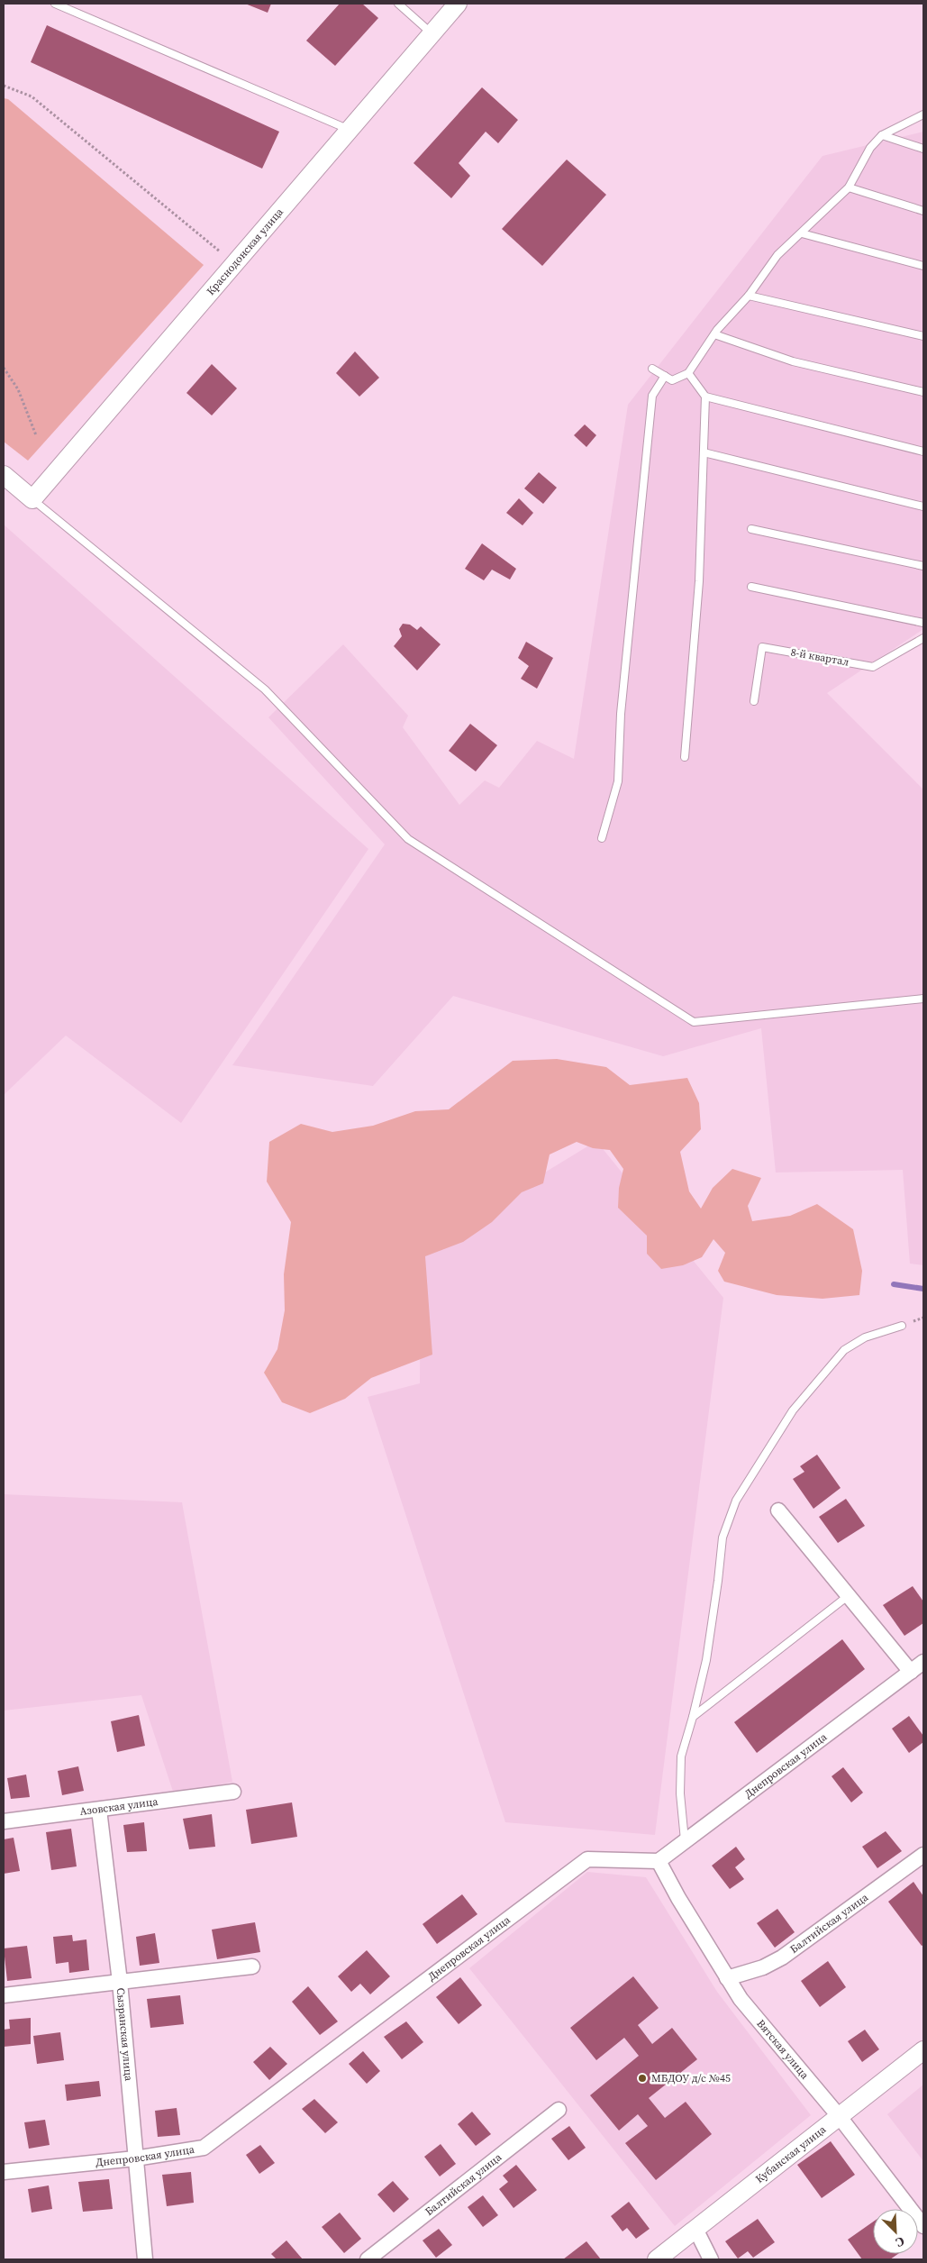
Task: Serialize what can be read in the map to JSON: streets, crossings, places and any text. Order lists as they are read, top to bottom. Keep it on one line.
{"streets":{"street":["Краснодонская улица","Днепровская улица","Азовская улица","Балтийская улица","Сызранская улица","Вятская улица","Кубанская улица"],"lane":["8-й квартал"]},"crossings":[["Днепровская улица","Сызранская улица"],["Днепровская улица","Вятская улица"],["Азовская улица","Сызранская улица"],["Балтийская улица","Вятская улица"],["Вятская улица","Кубанская улица"]],"places":["МБДОУ д/с №45"],"north":"bottom right"}
